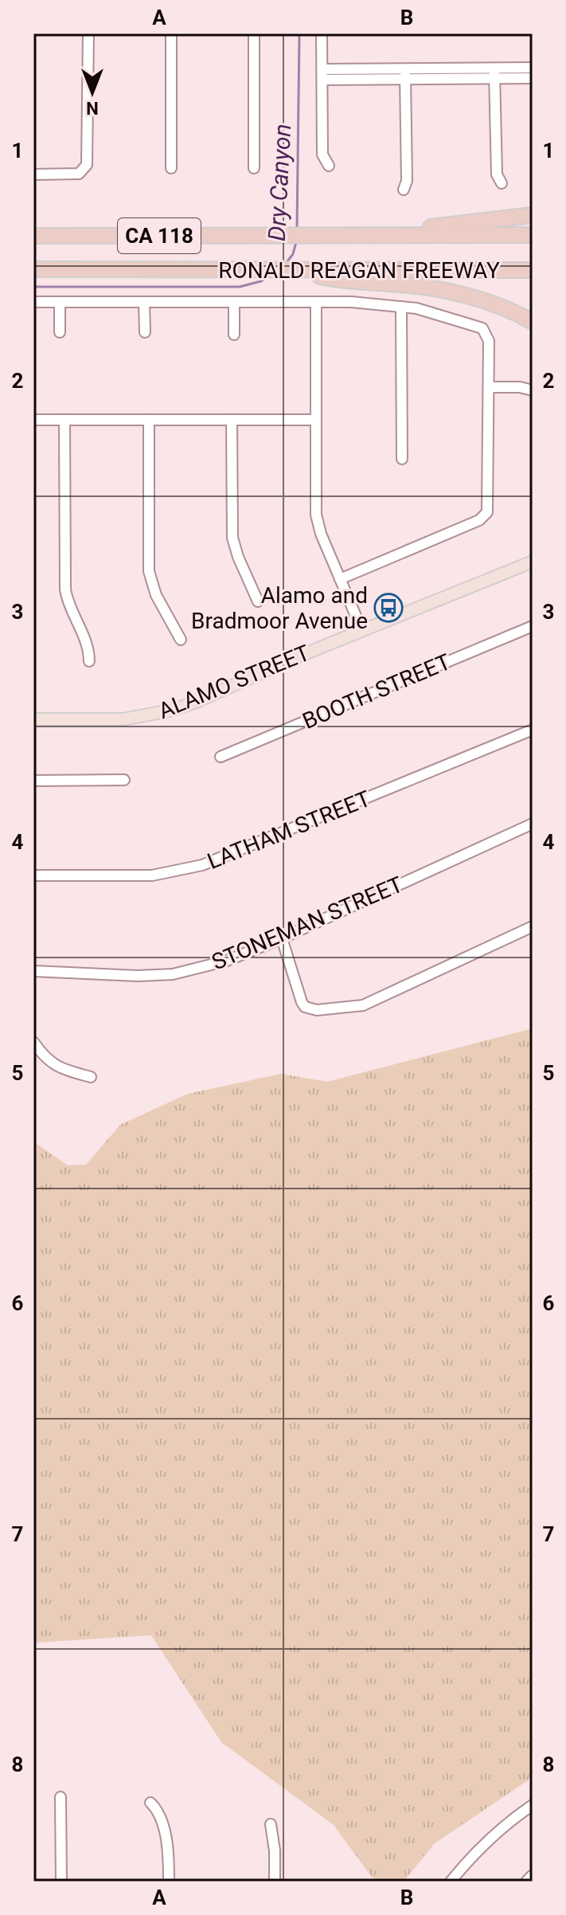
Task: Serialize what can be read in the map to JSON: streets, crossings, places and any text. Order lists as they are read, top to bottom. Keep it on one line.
{"streets":{"highway":["CA 118","RONALD REAGAN FREEWAY"],"main road":["ALAMO STREET"],"street":["BOOTH STREET","LATHAM STREET","STONEMAN STREET"]},"water":["Dry Canyon"],"places":{"bus stop":["Alamo and Bradmoor Avenue"]},"north":"bottom","grid":{"columns":["A","B"],"rows":["1","2","3","4","5","6","7","8"]}}
